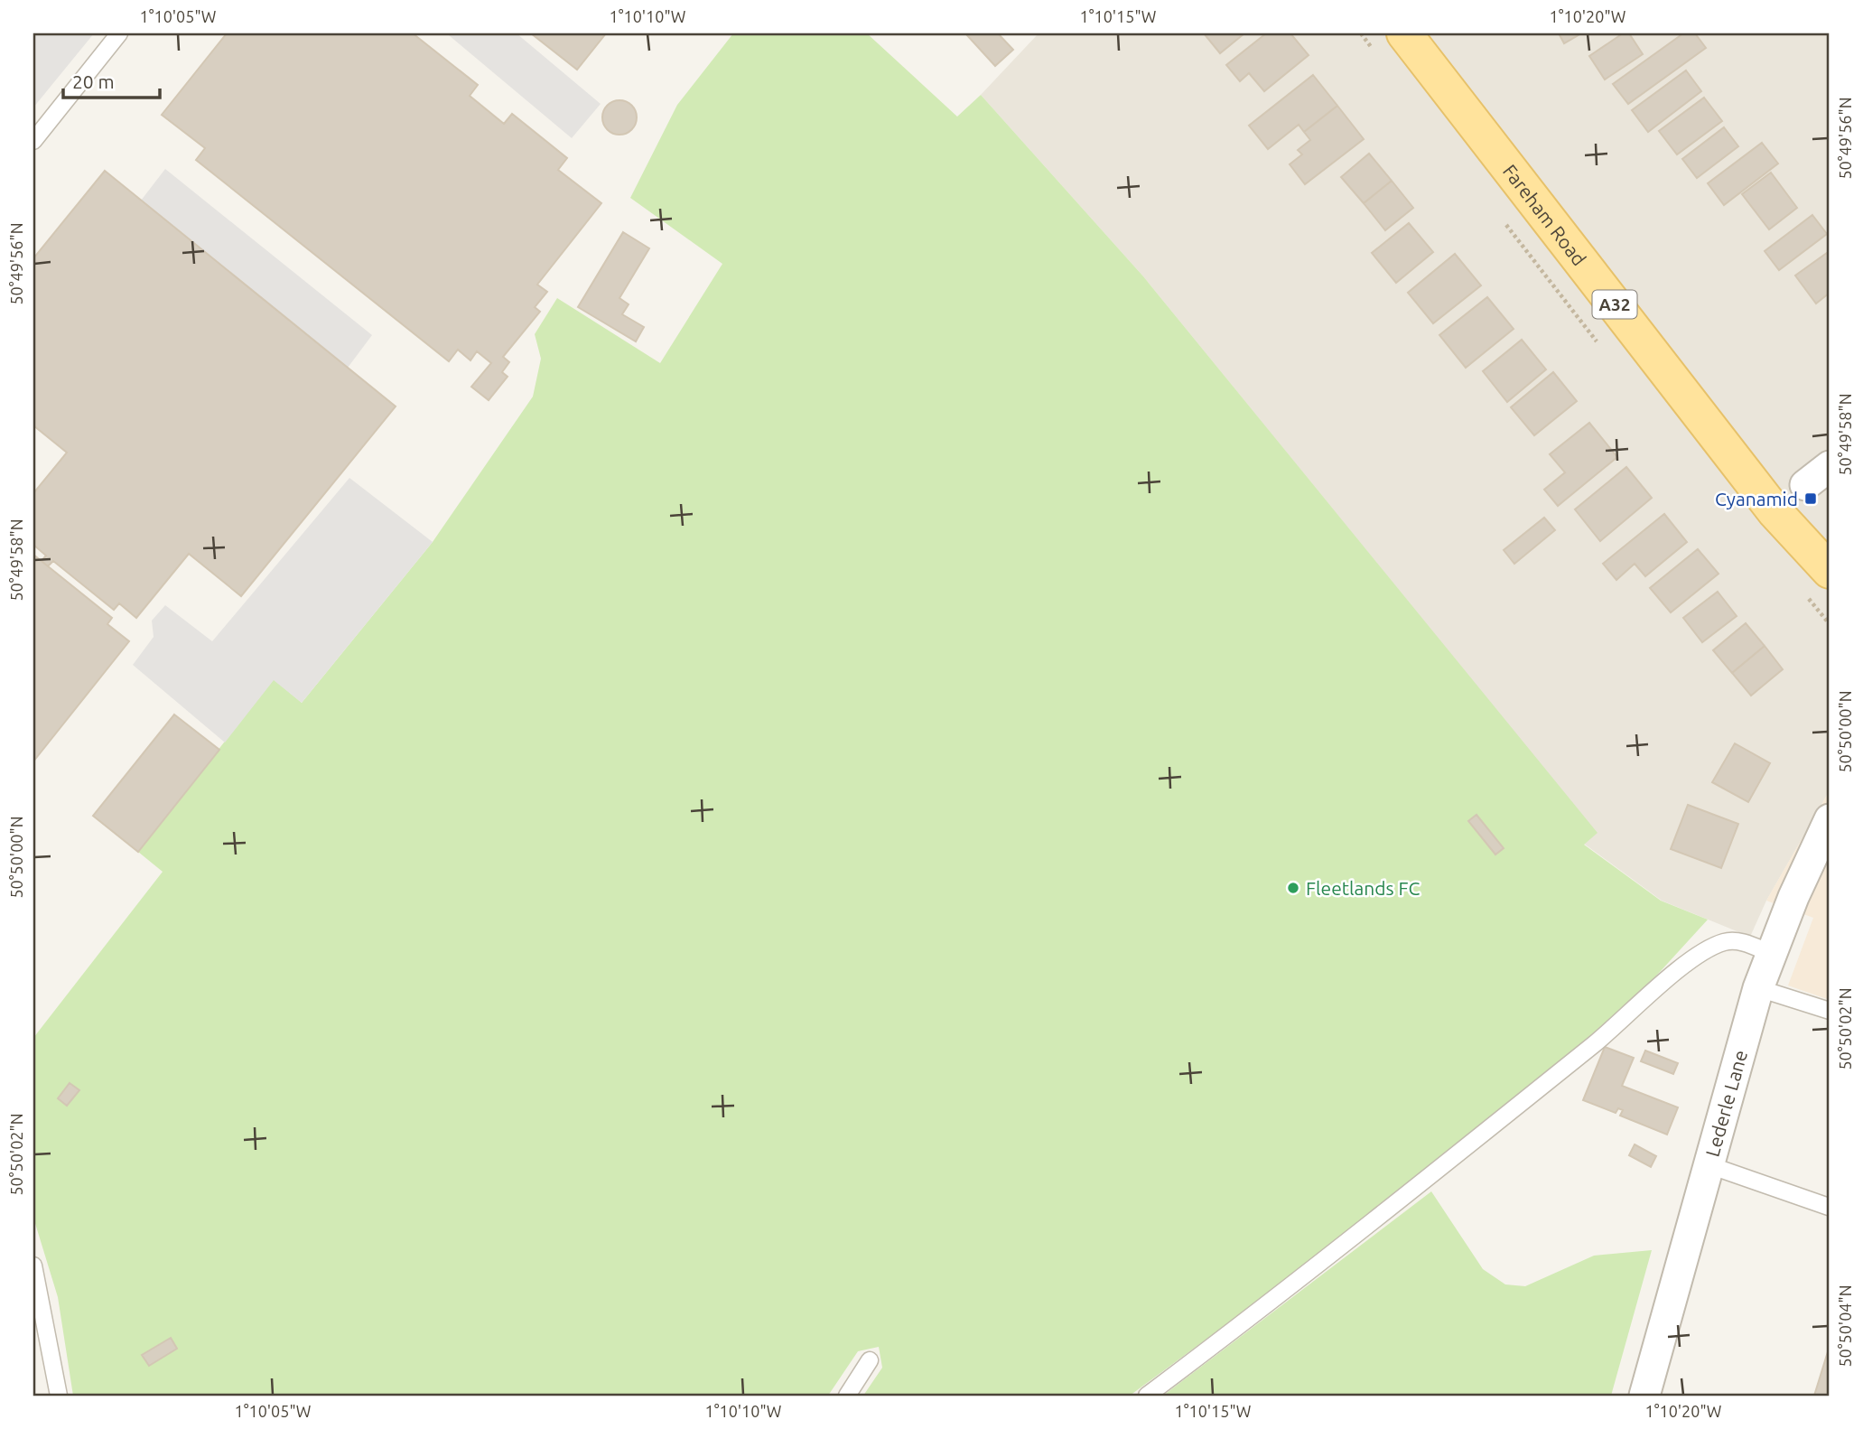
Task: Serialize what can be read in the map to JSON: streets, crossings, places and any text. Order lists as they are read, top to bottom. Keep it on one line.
{"streets":{"main road":["Fareham Road","A32"],"street":["Lederle Lane"]},"places":{"transit":["Cyanamid"],"other":["Fleetlands FC"]},"scale_bar":"20 m","coordinates":["1°10'05\"W","1°10'10\"W","1°10'15\"W","1°10'20\"W","50°49'56\"N","50°49'58\"N","50°50'00\"N","50°50'02\"N","50°50'04\"N"]}
